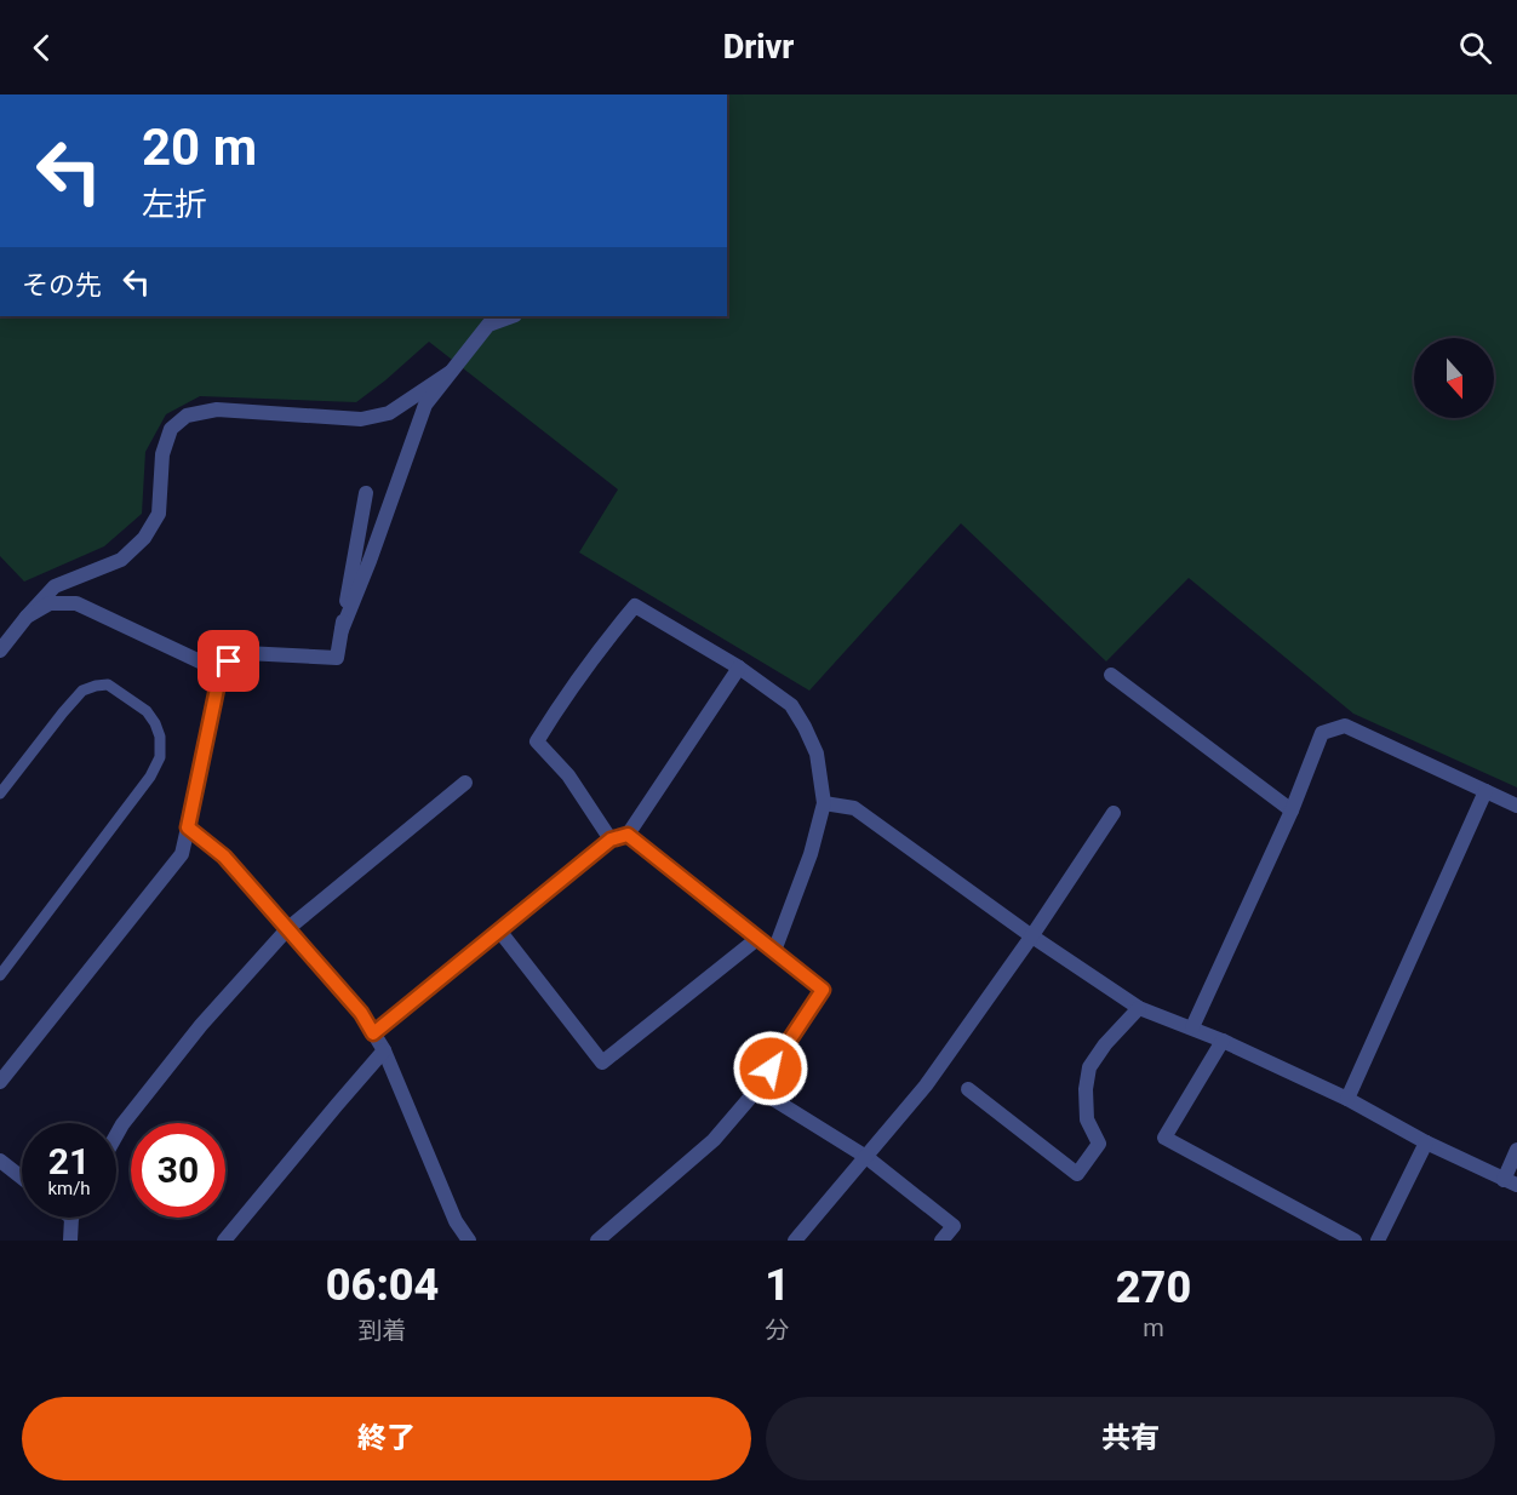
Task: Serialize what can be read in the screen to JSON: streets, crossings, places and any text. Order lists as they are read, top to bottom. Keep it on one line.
{"north":"bottom","page":{"header":"Drivr","turn":["20 m","左折"],"then":"その先","speed":"21 km/h","limit":"30","eta":["06:04","到着","1","分","270","m"],"buttons":["終了","共有"]}}
